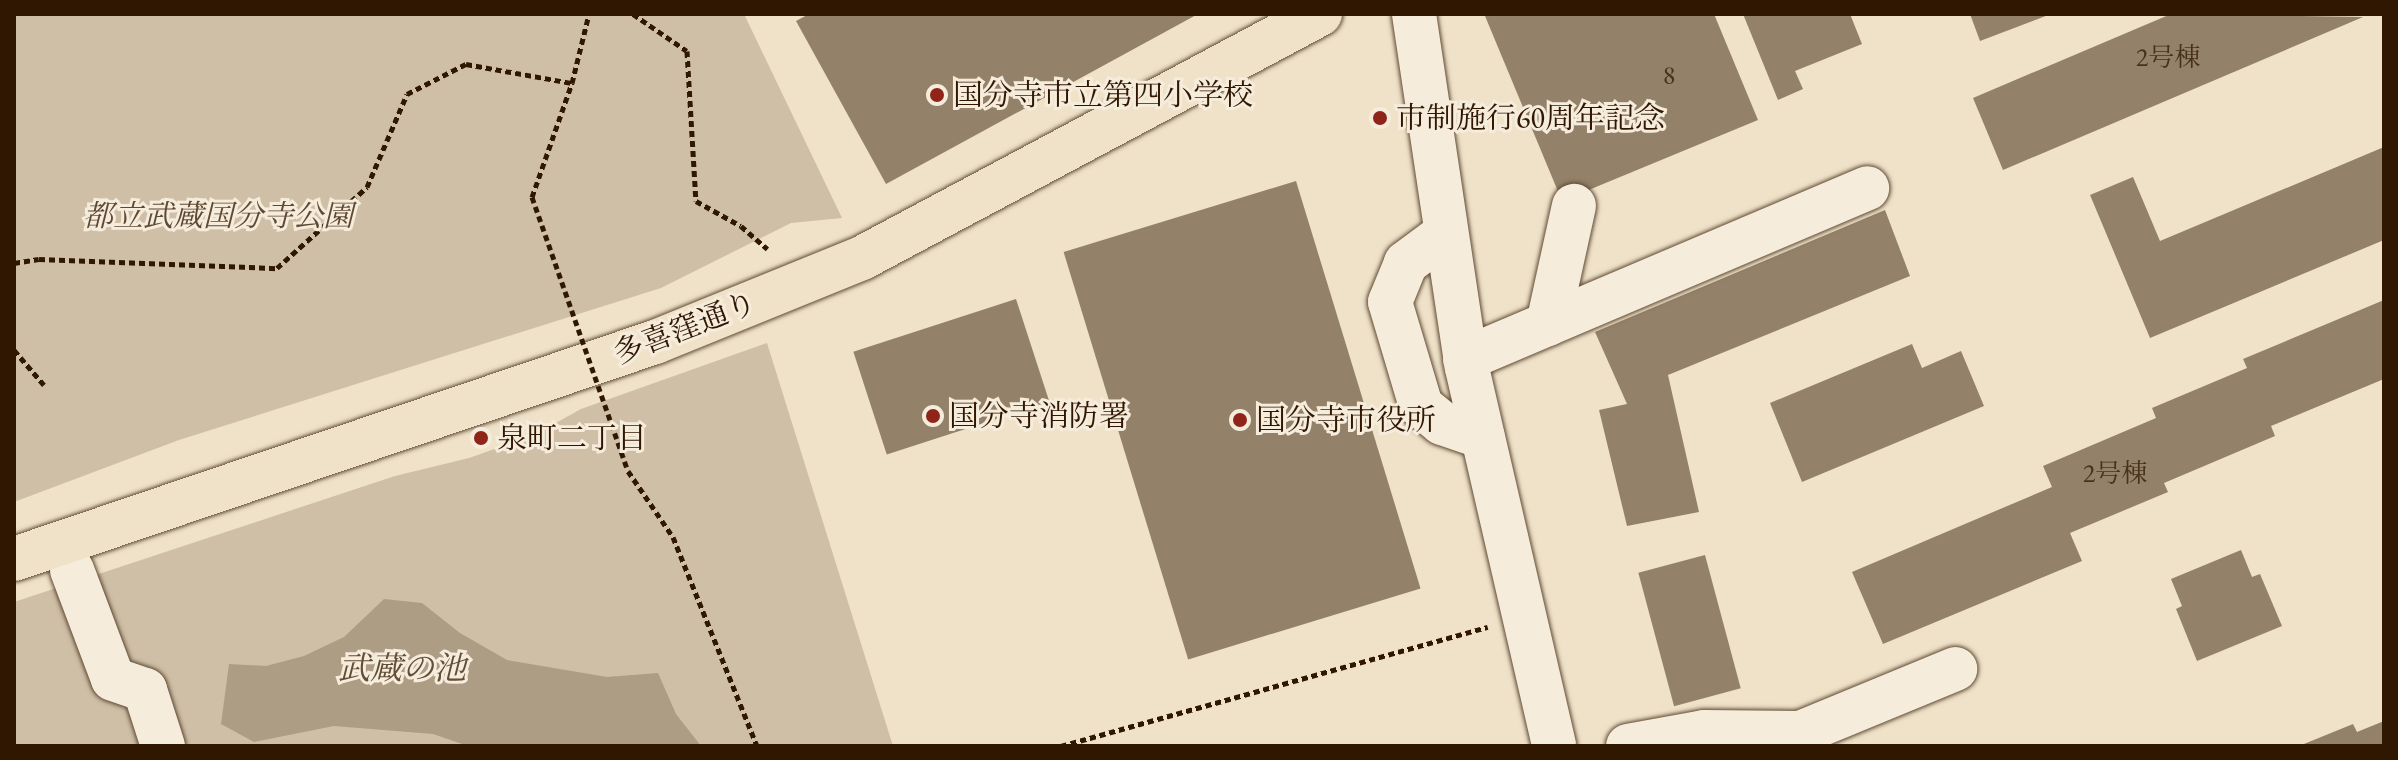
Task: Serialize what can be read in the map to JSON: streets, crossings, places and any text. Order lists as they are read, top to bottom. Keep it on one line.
{"streets":{"main road":["多喜窪通り"]},"water":["武蔵の池"],"parks":["都立武蔵国分寺公園"],"places":["国分寺市立第四小学校","市制施行60周年記念","国分寺消防署","国分寺市役所","泉町二丁目"],"house_numbers":["2号棟","8","2号棟"]}
